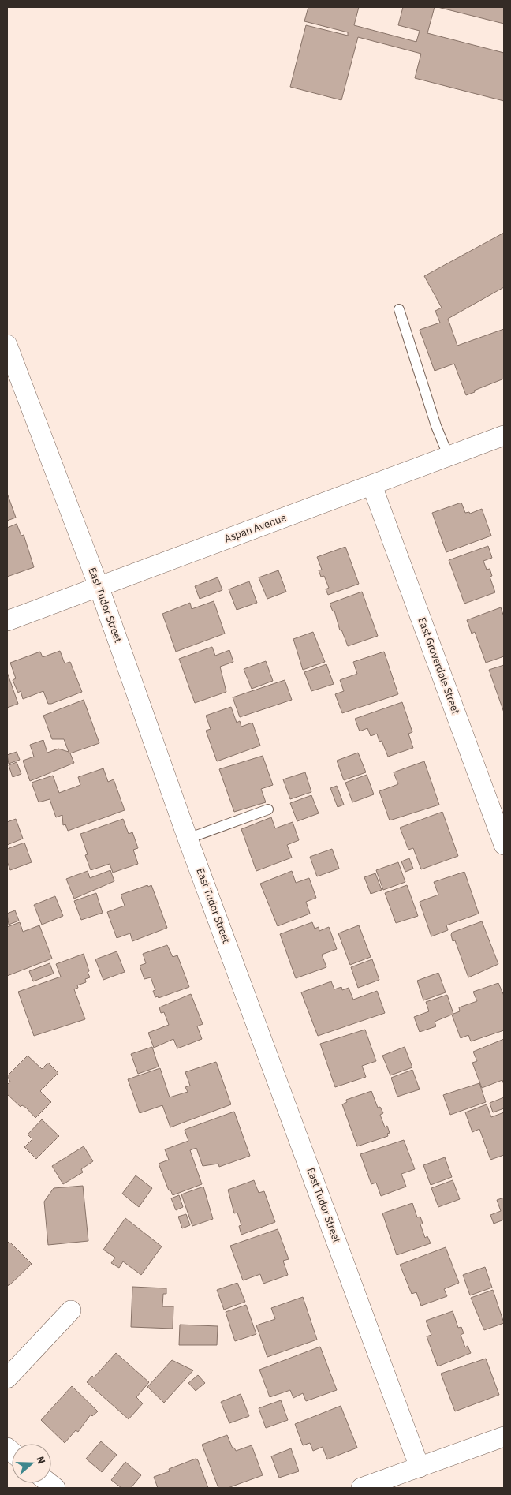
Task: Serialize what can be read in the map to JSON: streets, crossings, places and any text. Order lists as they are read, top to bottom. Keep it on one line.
{"streets":{"street":["Aspan Avenue","East Tudor Street","East Groverdale Street"]},"crossings":[["Aspan Avenue","East Tudor Street"],["Aspan Avenue","East Groverdale Street"]],"north":"right"}
